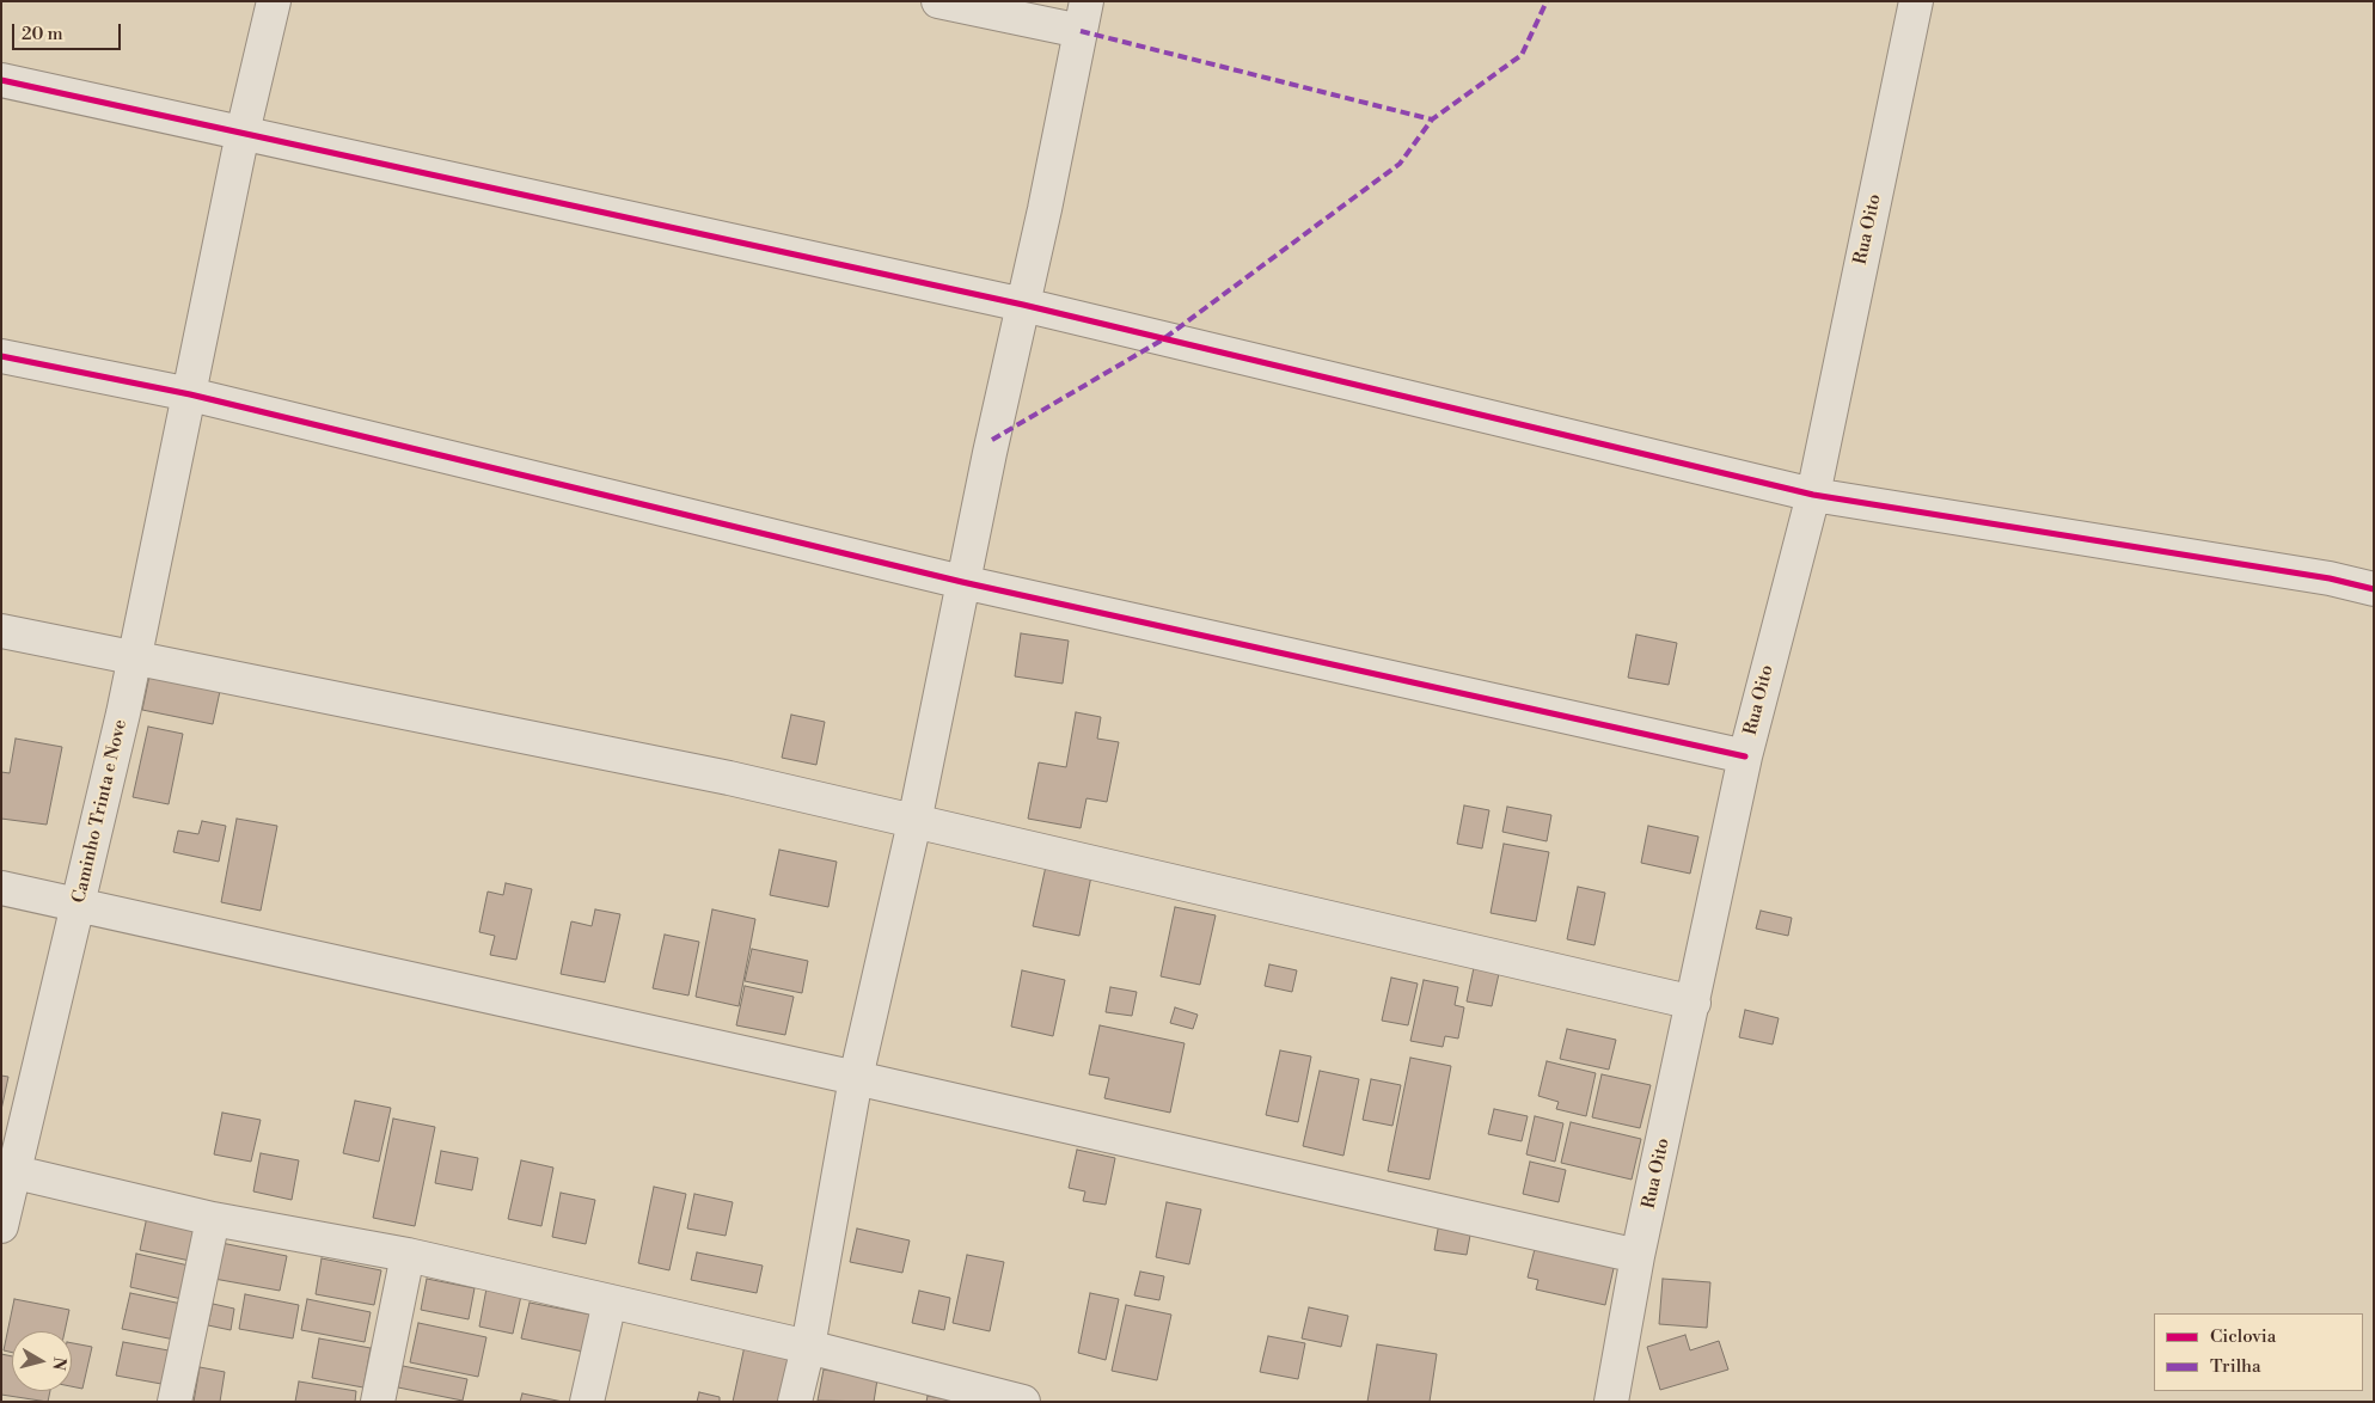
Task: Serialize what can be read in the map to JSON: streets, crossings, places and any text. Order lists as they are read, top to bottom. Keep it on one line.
{"streets":{"street":["Rua Oito","Caminho Trinta e Nove"]},"legend":["Ciclovia","Trilha"],"scale_bar":"20 m","north":"right"}
